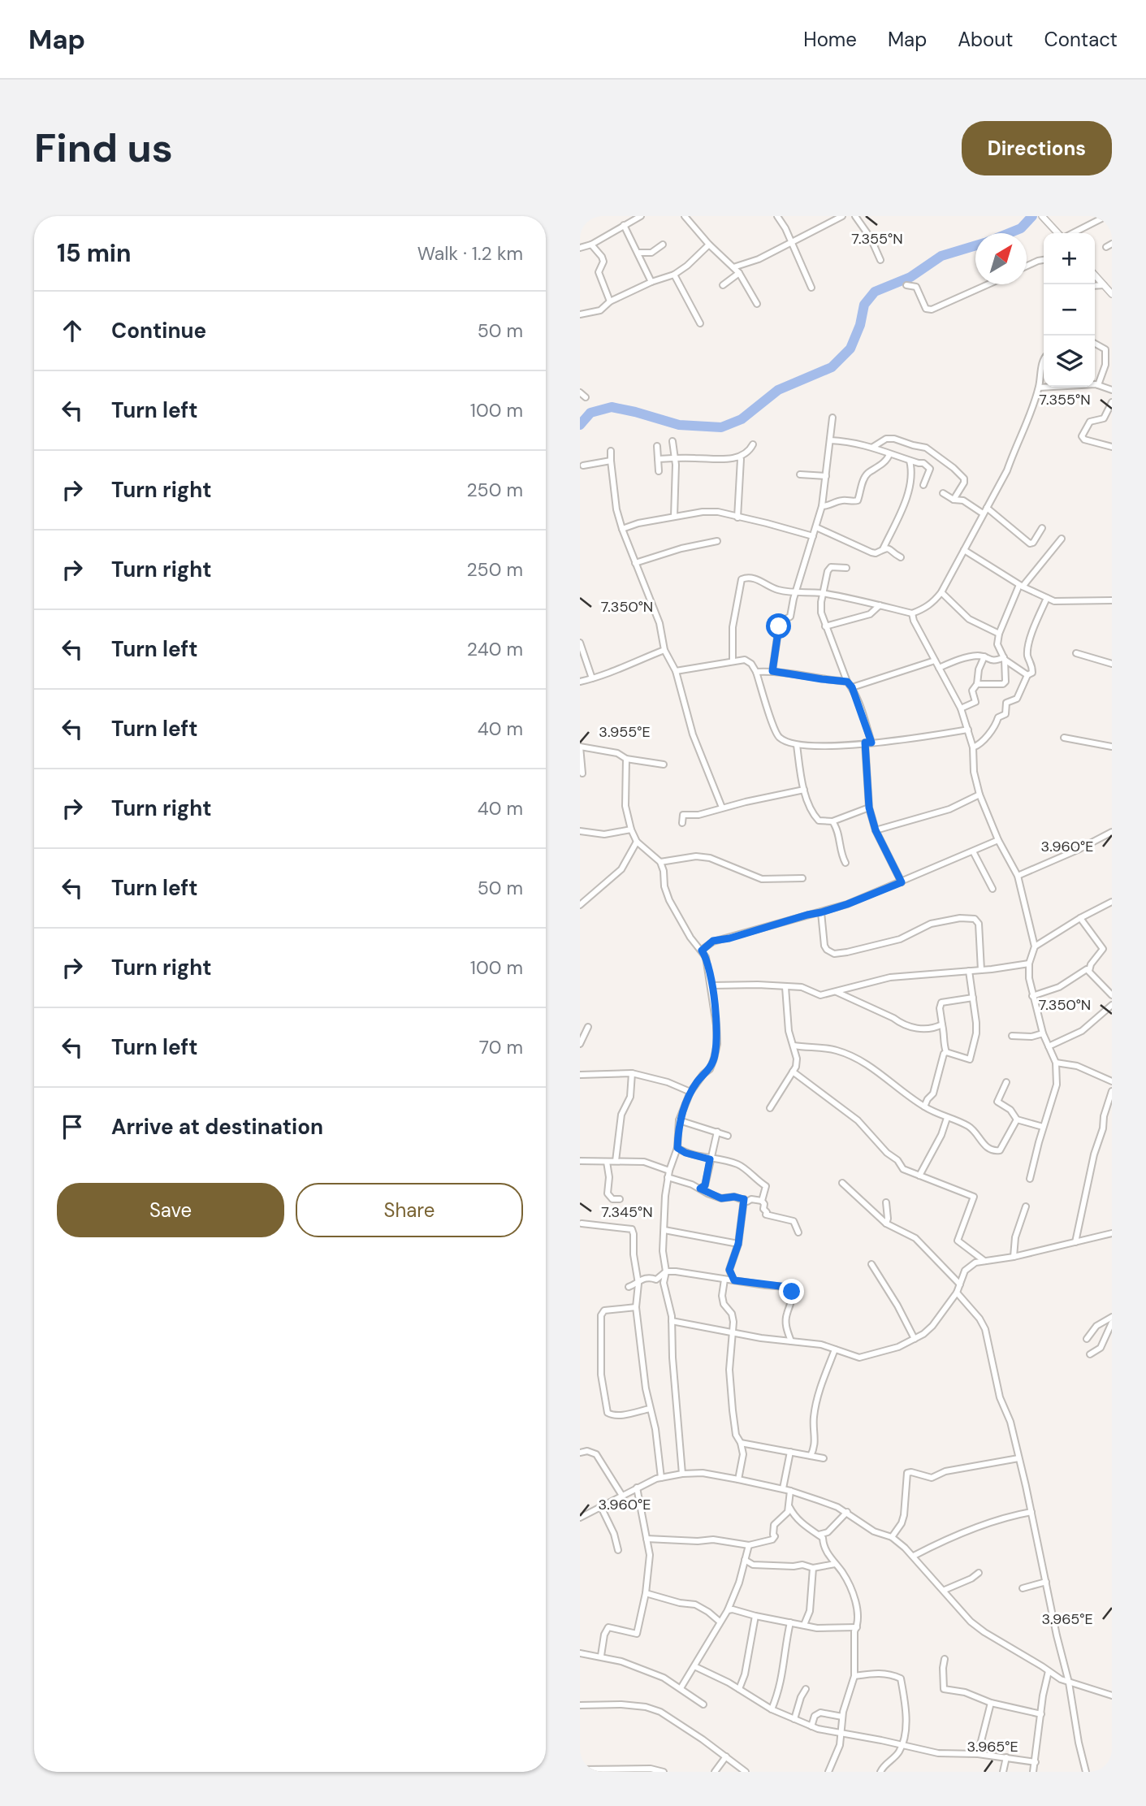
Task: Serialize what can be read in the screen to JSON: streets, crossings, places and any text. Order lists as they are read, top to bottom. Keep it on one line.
{"north":"top right","page":{"header":"Map","nav":["Home","Map","About","Contact"],"buttons":["Directions",["Save","Share"]],"title":"Find us","heading":["15 min","Walk · 1.2 km"],"map_buttons":["+","−"],"list":[["Continue","50 m"],["Turn left","100 m"],["Turn right","250 m"],["Turn right","250 m"],["Turn left","240 m"],["Turn left","40 m"],["Turn right","40 m"],["Turn left","50 m"],["Turn right","100 m"],["Turn left","70 m"],"Arrive at destination"]},"coordinates":["7.355°N","7.350°N","3.955°E","3.960°E","7.345°N","3.965°E"]}
